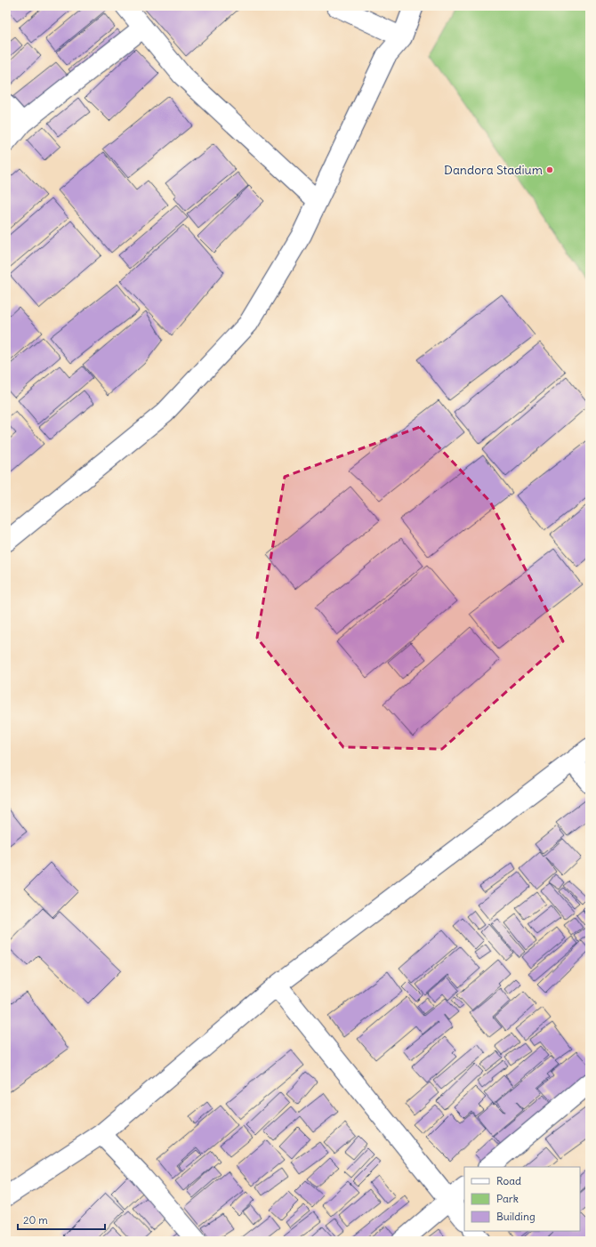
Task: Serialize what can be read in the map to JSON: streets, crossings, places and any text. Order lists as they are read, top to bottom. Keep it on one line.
{"places":["Dandora Stadium"],"legend":["Road","Park","Building"],"scale_bar":"20 m"}
